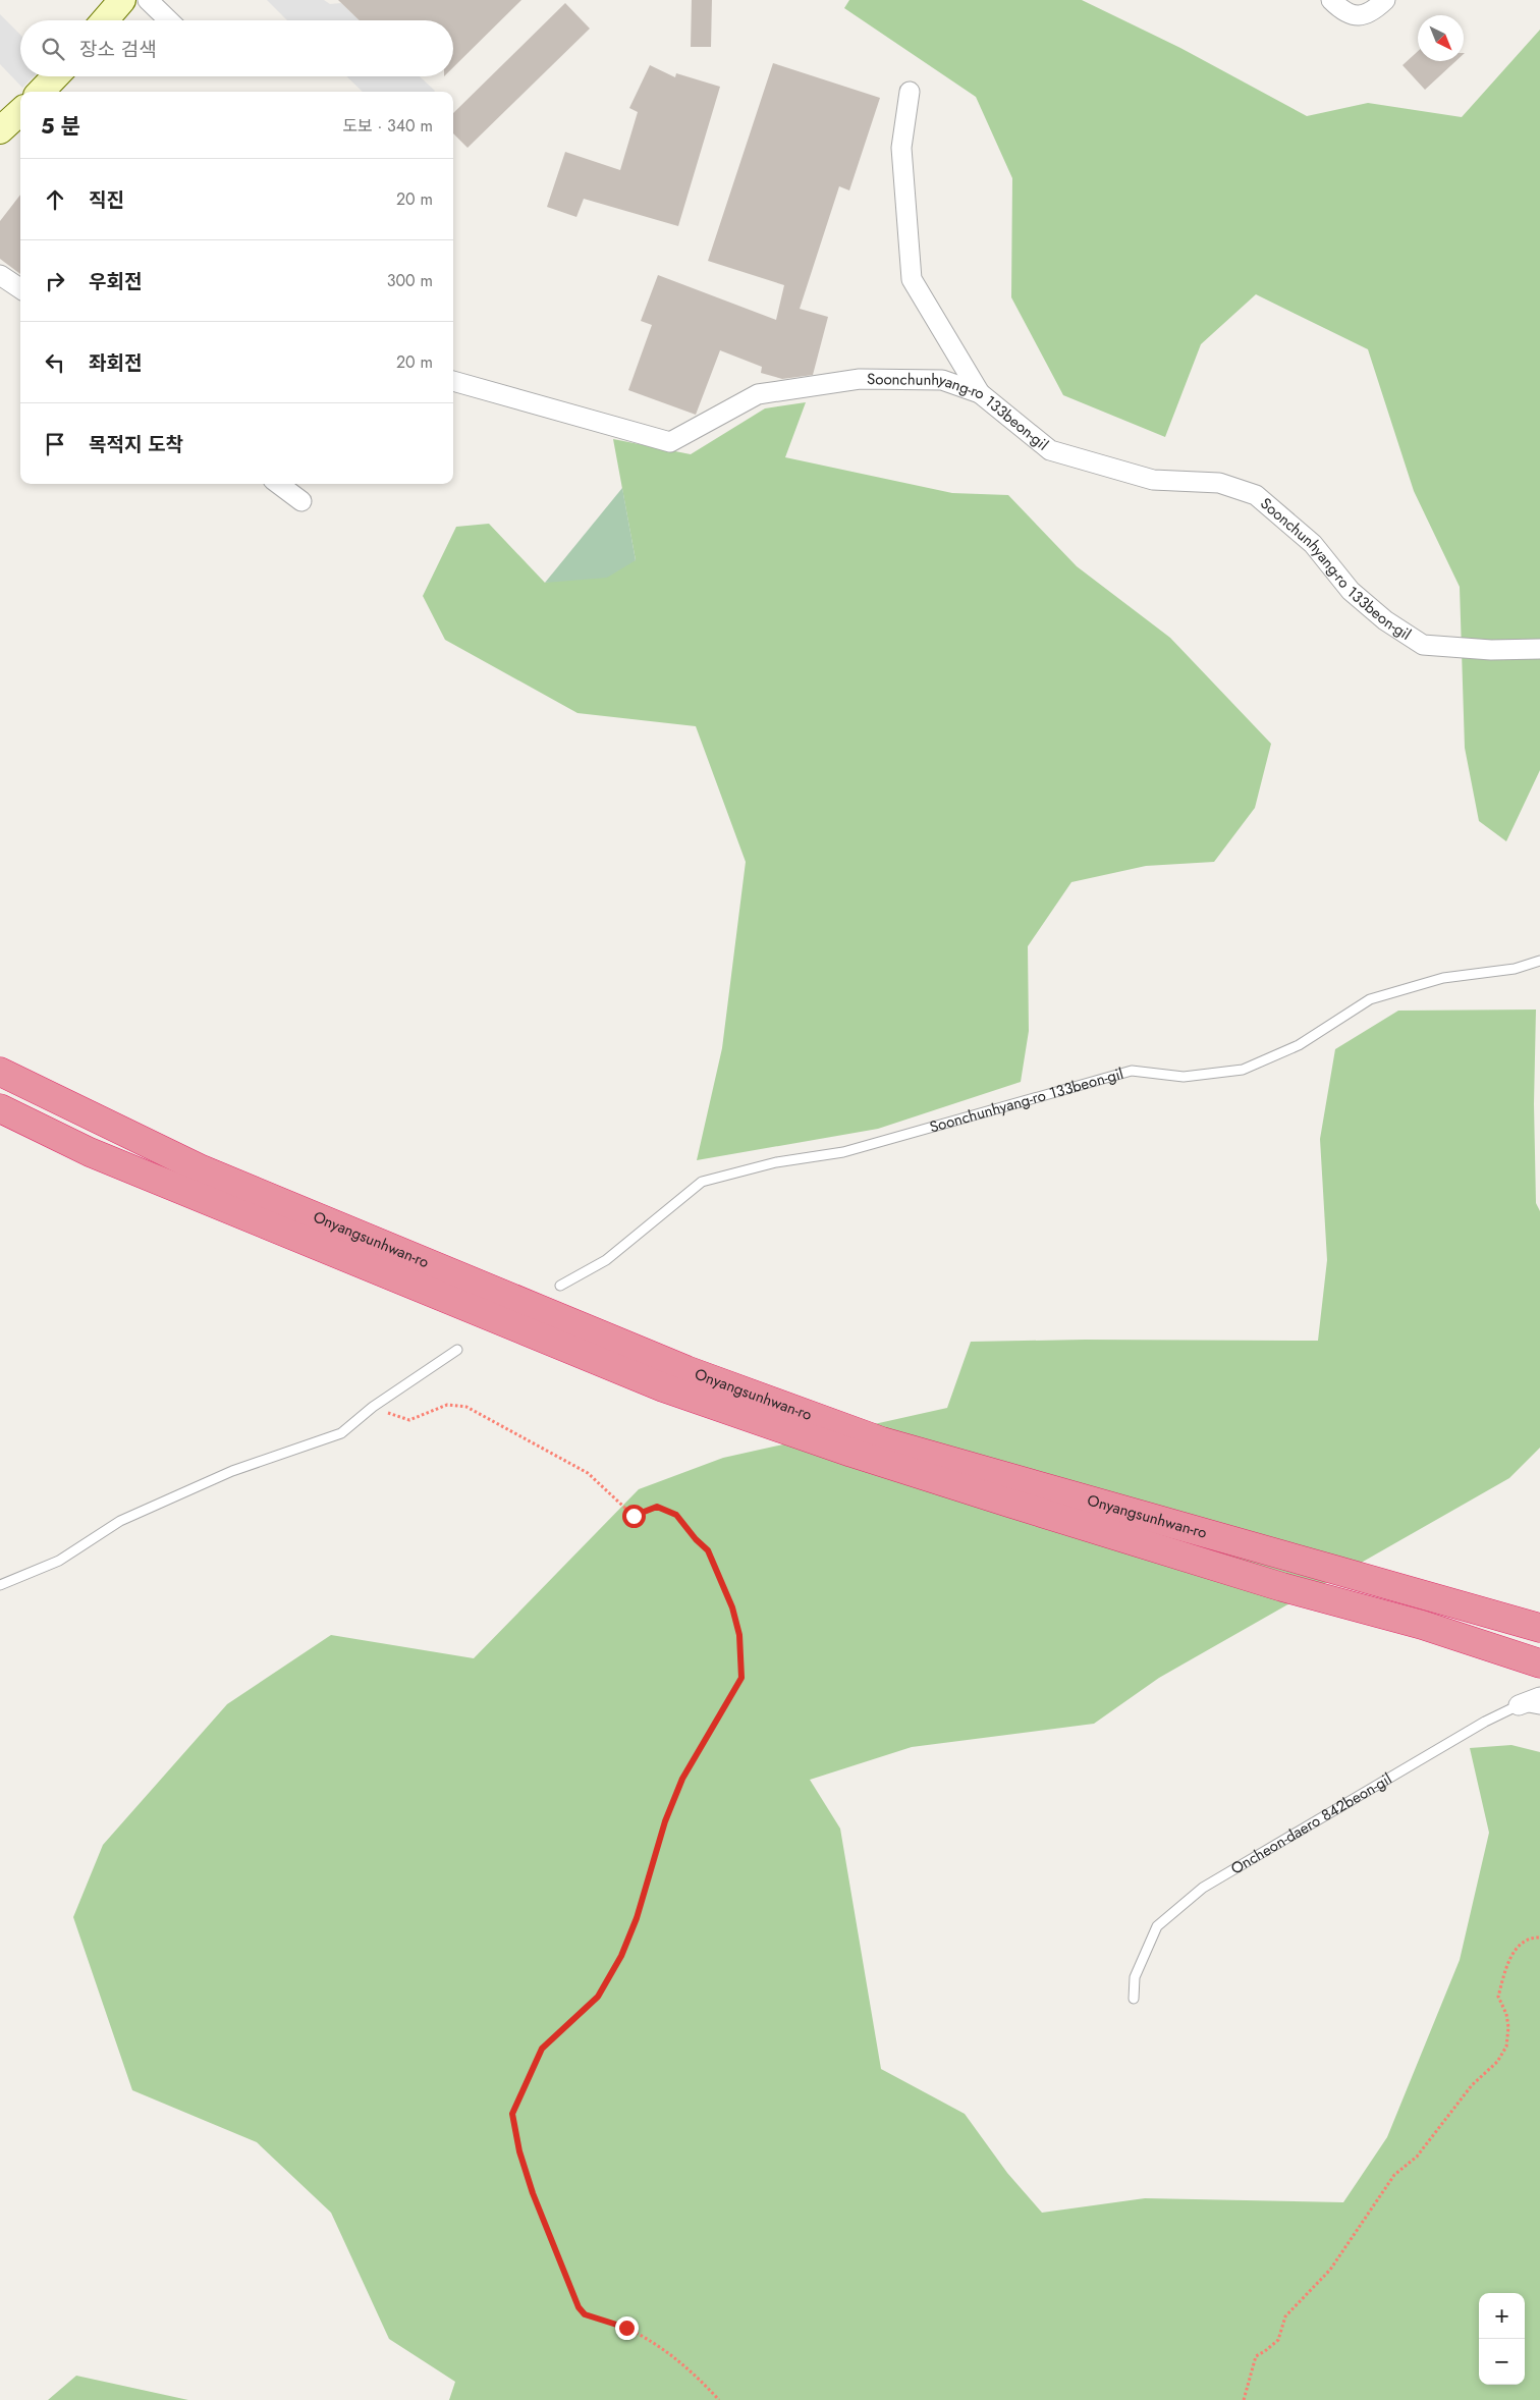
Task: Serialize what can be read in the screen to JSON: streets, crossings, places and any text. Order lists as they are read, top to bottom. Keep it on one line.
{"streets":{"highway":["Onyangsunhwan-ro"],"street":["Soonchunhyang-ro 133beon-gil","Oncheon-daero 842beon-gil"]},"north":"bottom right","page":{"search":"장소 검색","heading":["5 분","도보 · 340 m"],"list":[["직진","20 m"],["우회전","300 m"],["좌회전","20 m"],"목적지 도착"],"map_buttons":["+","−"]}}
